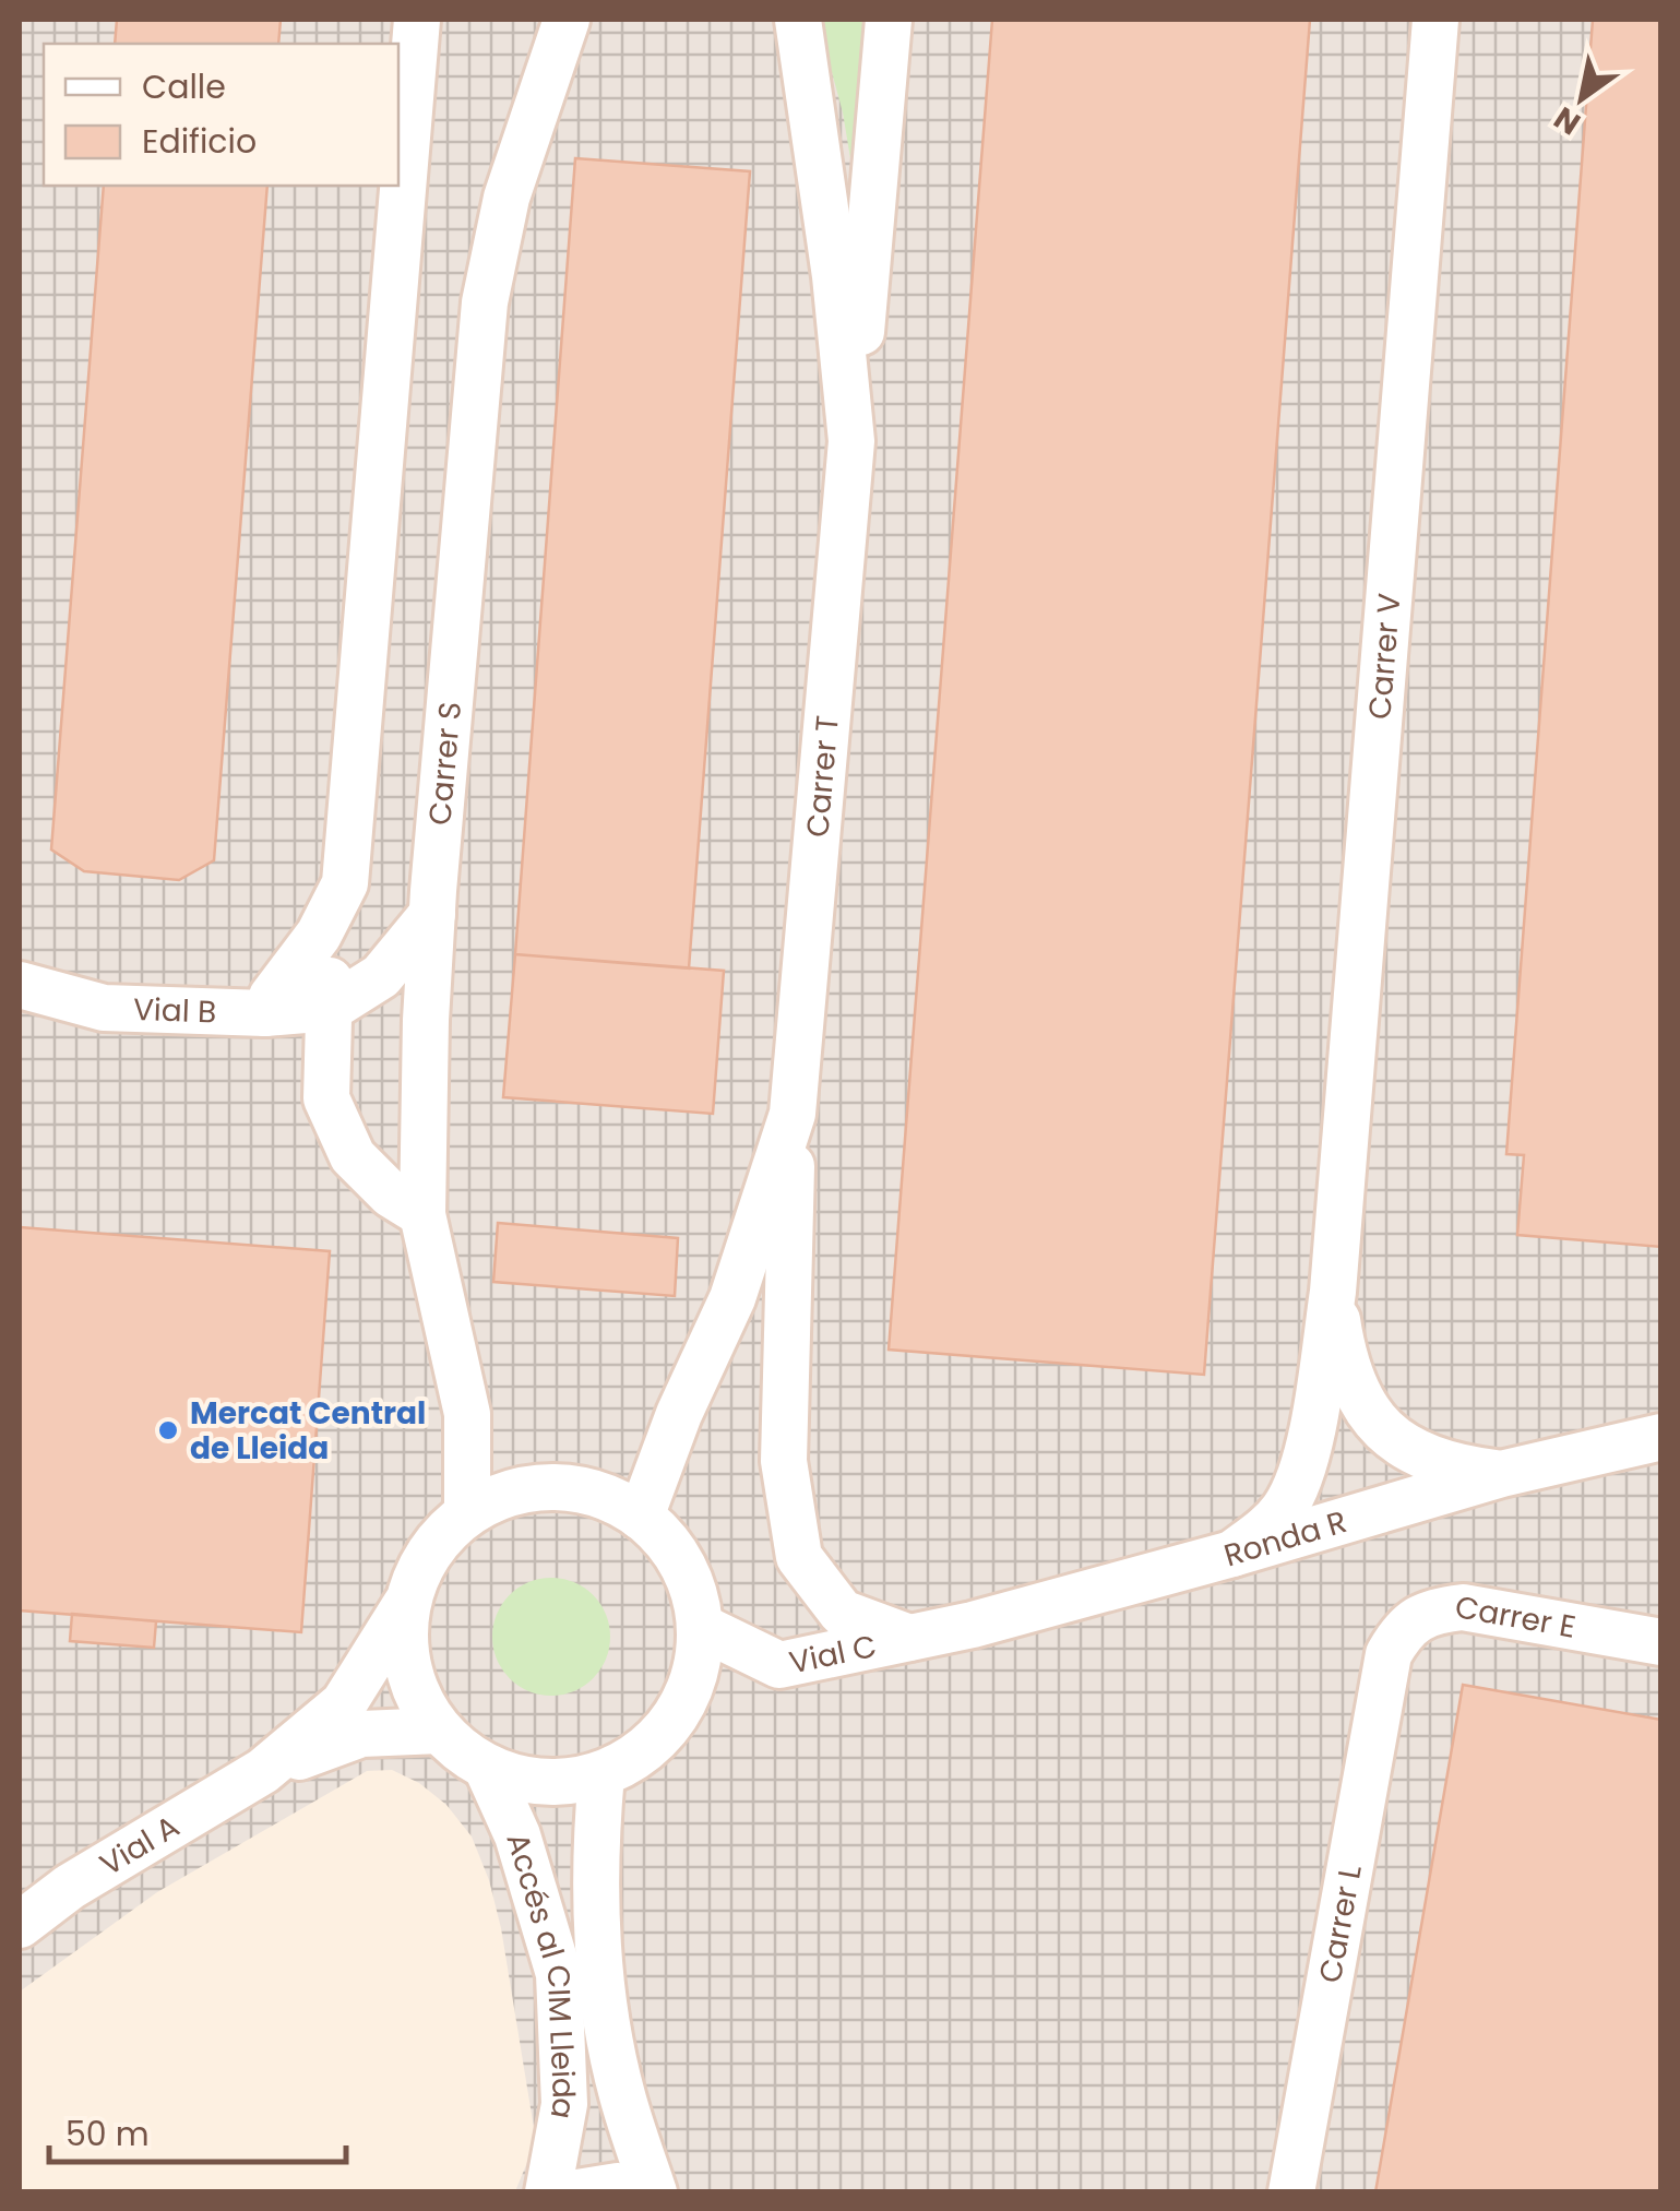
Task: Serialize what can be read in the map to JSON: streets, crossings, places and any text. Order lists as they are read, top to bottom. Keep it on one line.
{"streets":{"street":["Carrer V","Carrer S","Carrer T","Vial B","Ronda R","Carrer E","Vial C","Vial A","Carrer L","Accés al CIM Lleida"]},"crossings":[["Carrer V","Ronda R"],["Carrer S","Carrer T"],["Carrer S","Vial B"],["Carrer S","Vial C"],["Carrer S","Vial A"],["Carrer S","Accés al CIM Lleida"],["Carrer T","Ronda R"],["Carrer T","Vial C"],["Carrer T","Vial A"],["Carrer T","Accés al CIM Lleida"],["Ronda R","Vial C"],["Carrer E","Carrer L"],["Vial C","Vial A"],["Vial C","Accés al CIM Lleida"],["Vial A","Accés al CIM Lleida"]],"places":["Mercat Central de Lleida"],"legend":["Calle","Edificio"],"scale_bar":"50 m","north":"bottom left"}
